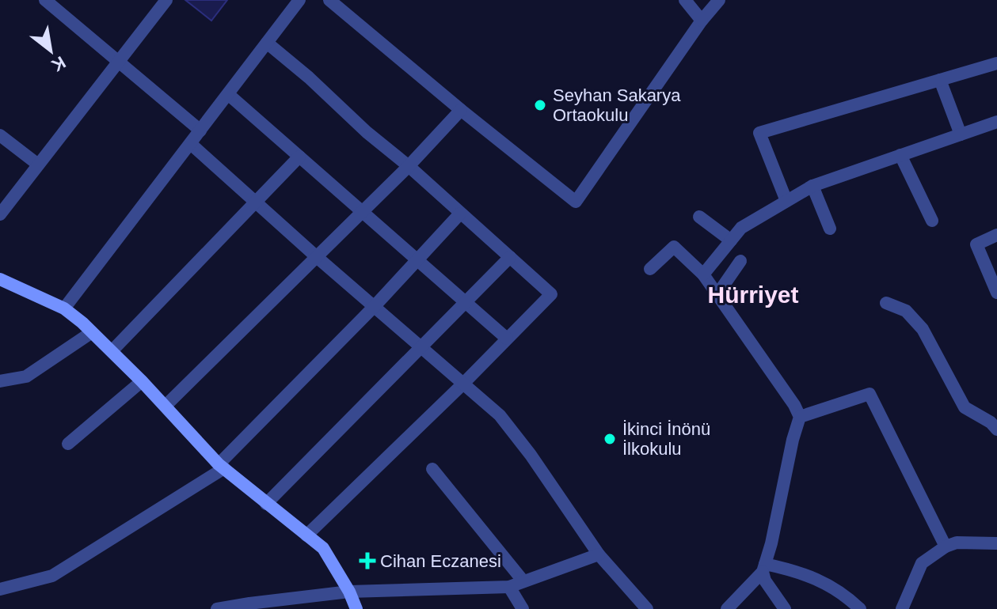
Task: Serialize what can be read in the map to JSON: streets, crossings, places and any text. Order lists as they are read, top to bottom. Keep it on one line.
{"districts":["Hürriyet"],"places":{"other":["Seyhan Sakarya Ortaokulu","İkinci İnönü İlkokulu"],"health":["Cihan Eczanesi"]},"north":"bottom right"}
